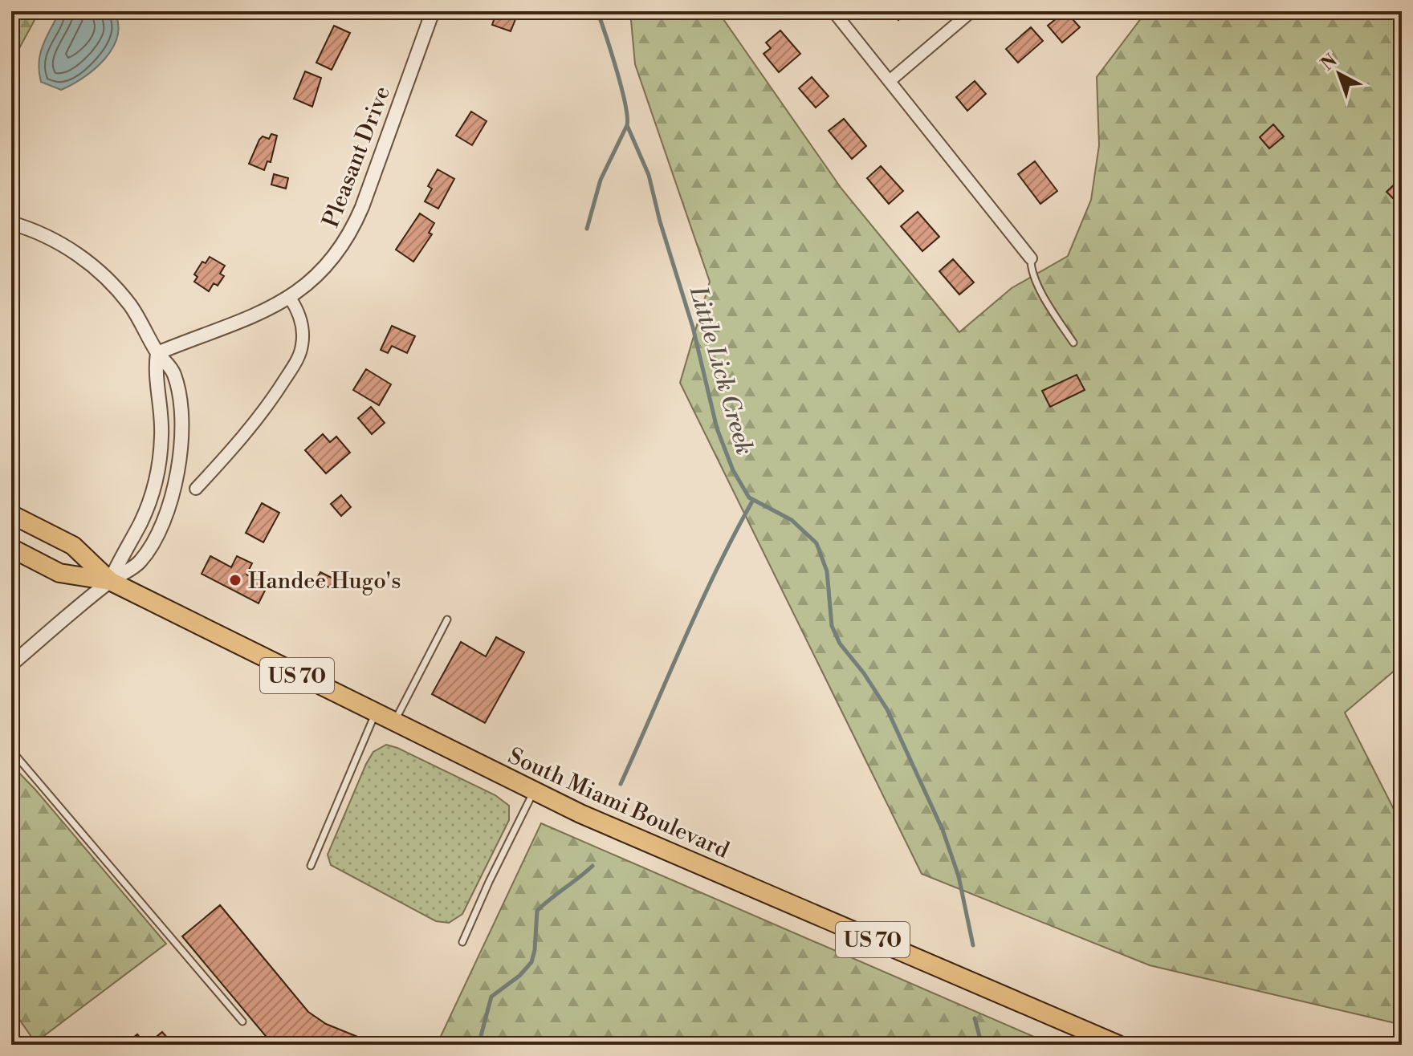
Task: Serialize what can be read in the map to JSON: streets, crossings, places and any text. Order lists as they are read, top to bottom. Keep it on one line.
{"streets":{"highway":["US 70","South Miami Boulevard"],"street":["Pleasant Drive"]},"water":["Little Lick Creek"],"places":["Handee Hugo's"],"north":"top left"}
